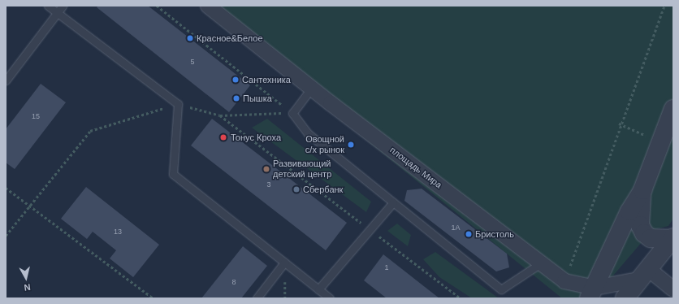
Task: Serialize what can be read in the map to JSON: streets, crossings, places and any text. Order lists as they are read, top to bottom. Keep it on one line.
{"streets":{"street":["площадь Мира"]},"places":["Красное&Белое","Сантехника","Пышка","Тонус Кроха","Овощной с/х рынок","Развивающий детский центр","Сбербанк","Бристоль"],"house_numbers":["5","15","3","1А","13","1","8"],"north":"bottom"}
